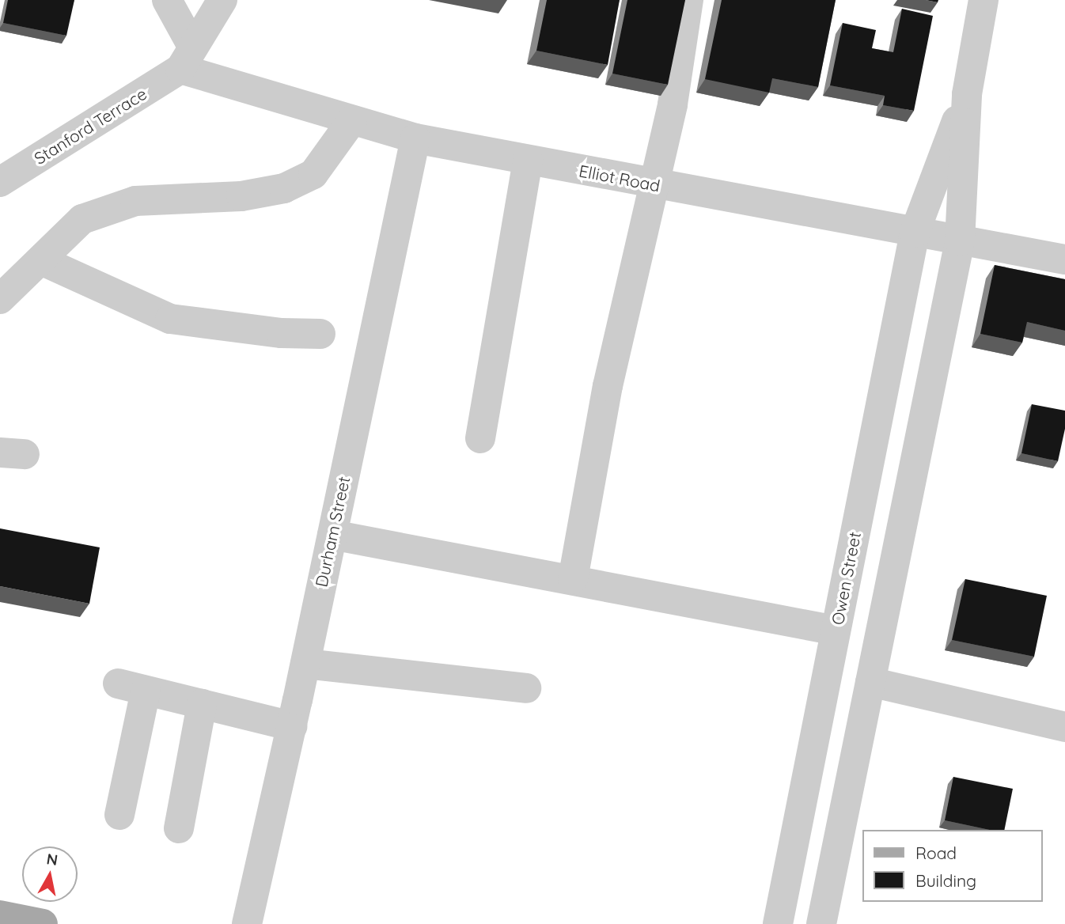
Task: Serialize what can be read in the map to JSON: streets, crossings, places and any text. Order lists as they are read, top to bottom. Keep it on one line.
{"streets":{"street":["Stanford Terrace","Elliot Road","Durham Street","Owen Street"]},"crossings":[["Stanford Terrace","Elliot Road"],["Elliot Road","Durham Street"],["Elliot Road","Owen Street"]],"legend":["Road","Building"],"north":"top"}
